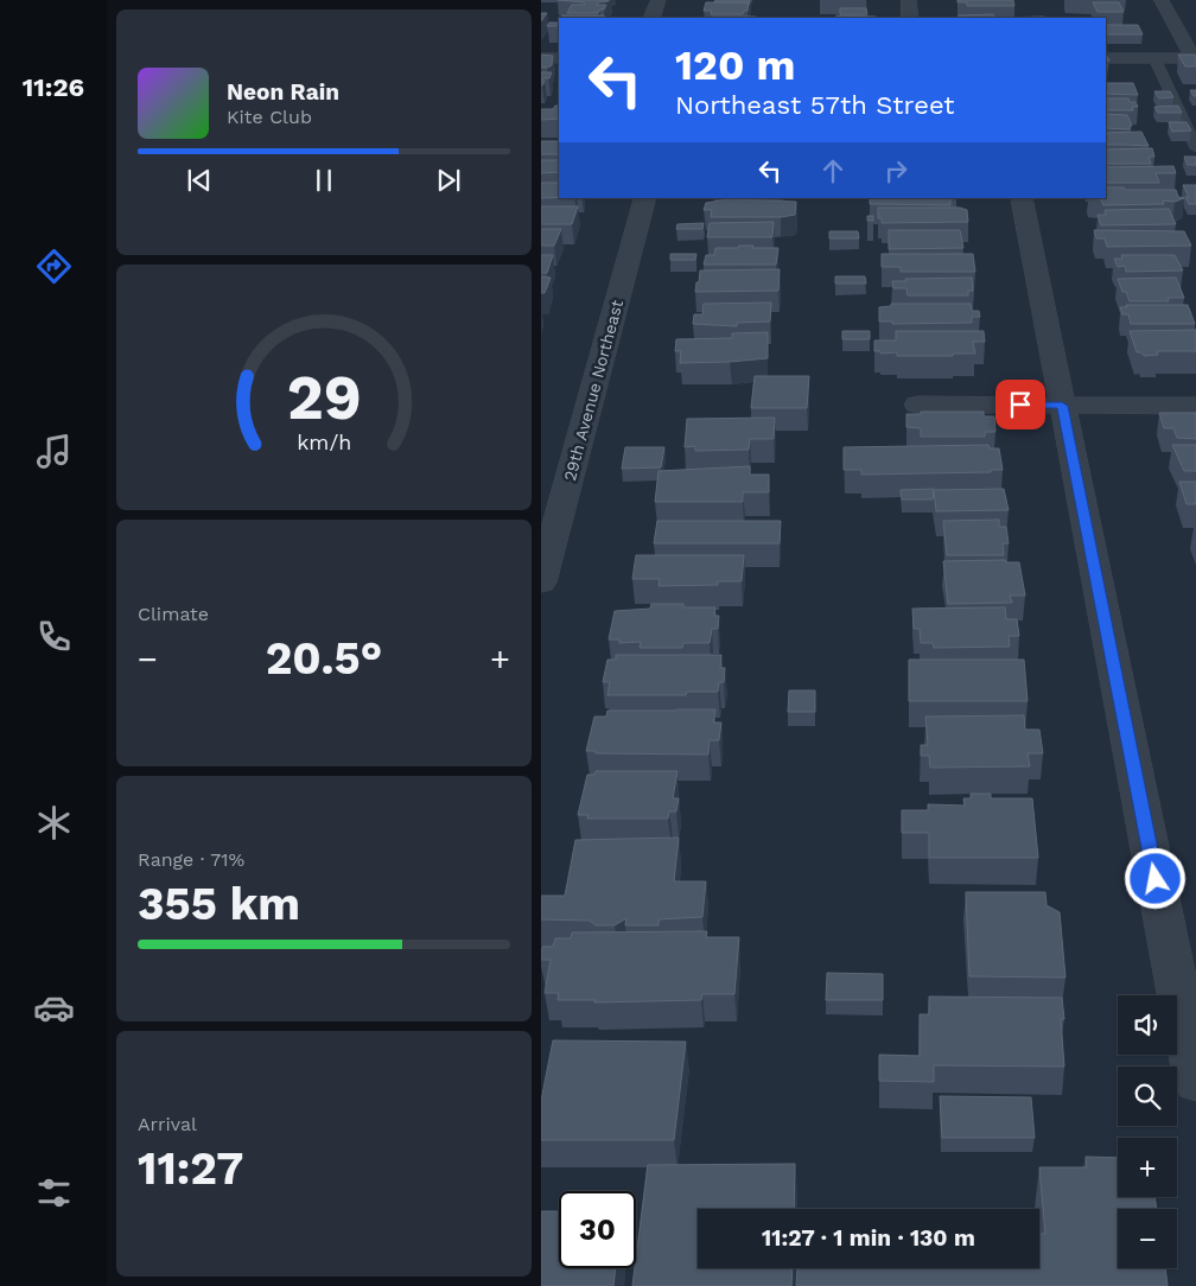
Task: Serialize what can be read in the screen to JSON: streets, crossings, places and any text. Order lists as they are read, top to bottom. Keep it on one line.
{"streets":{"street":["29th Avenue Northeast"]},"page":{"tabs":"11:26","turn":["120 m","Northeast 57th Street"],"song":["Neon Rain","Kite Club"],"tile":["Climate",["Range · 71%","355 km"],["Arrival","11:27"]],"heat":["−","20.5°","+"],"map_buttons":["+","−"],"limit":"30","trip":"11:27 · 1 min · 130 m","gauge":["29","km/h"]}}
